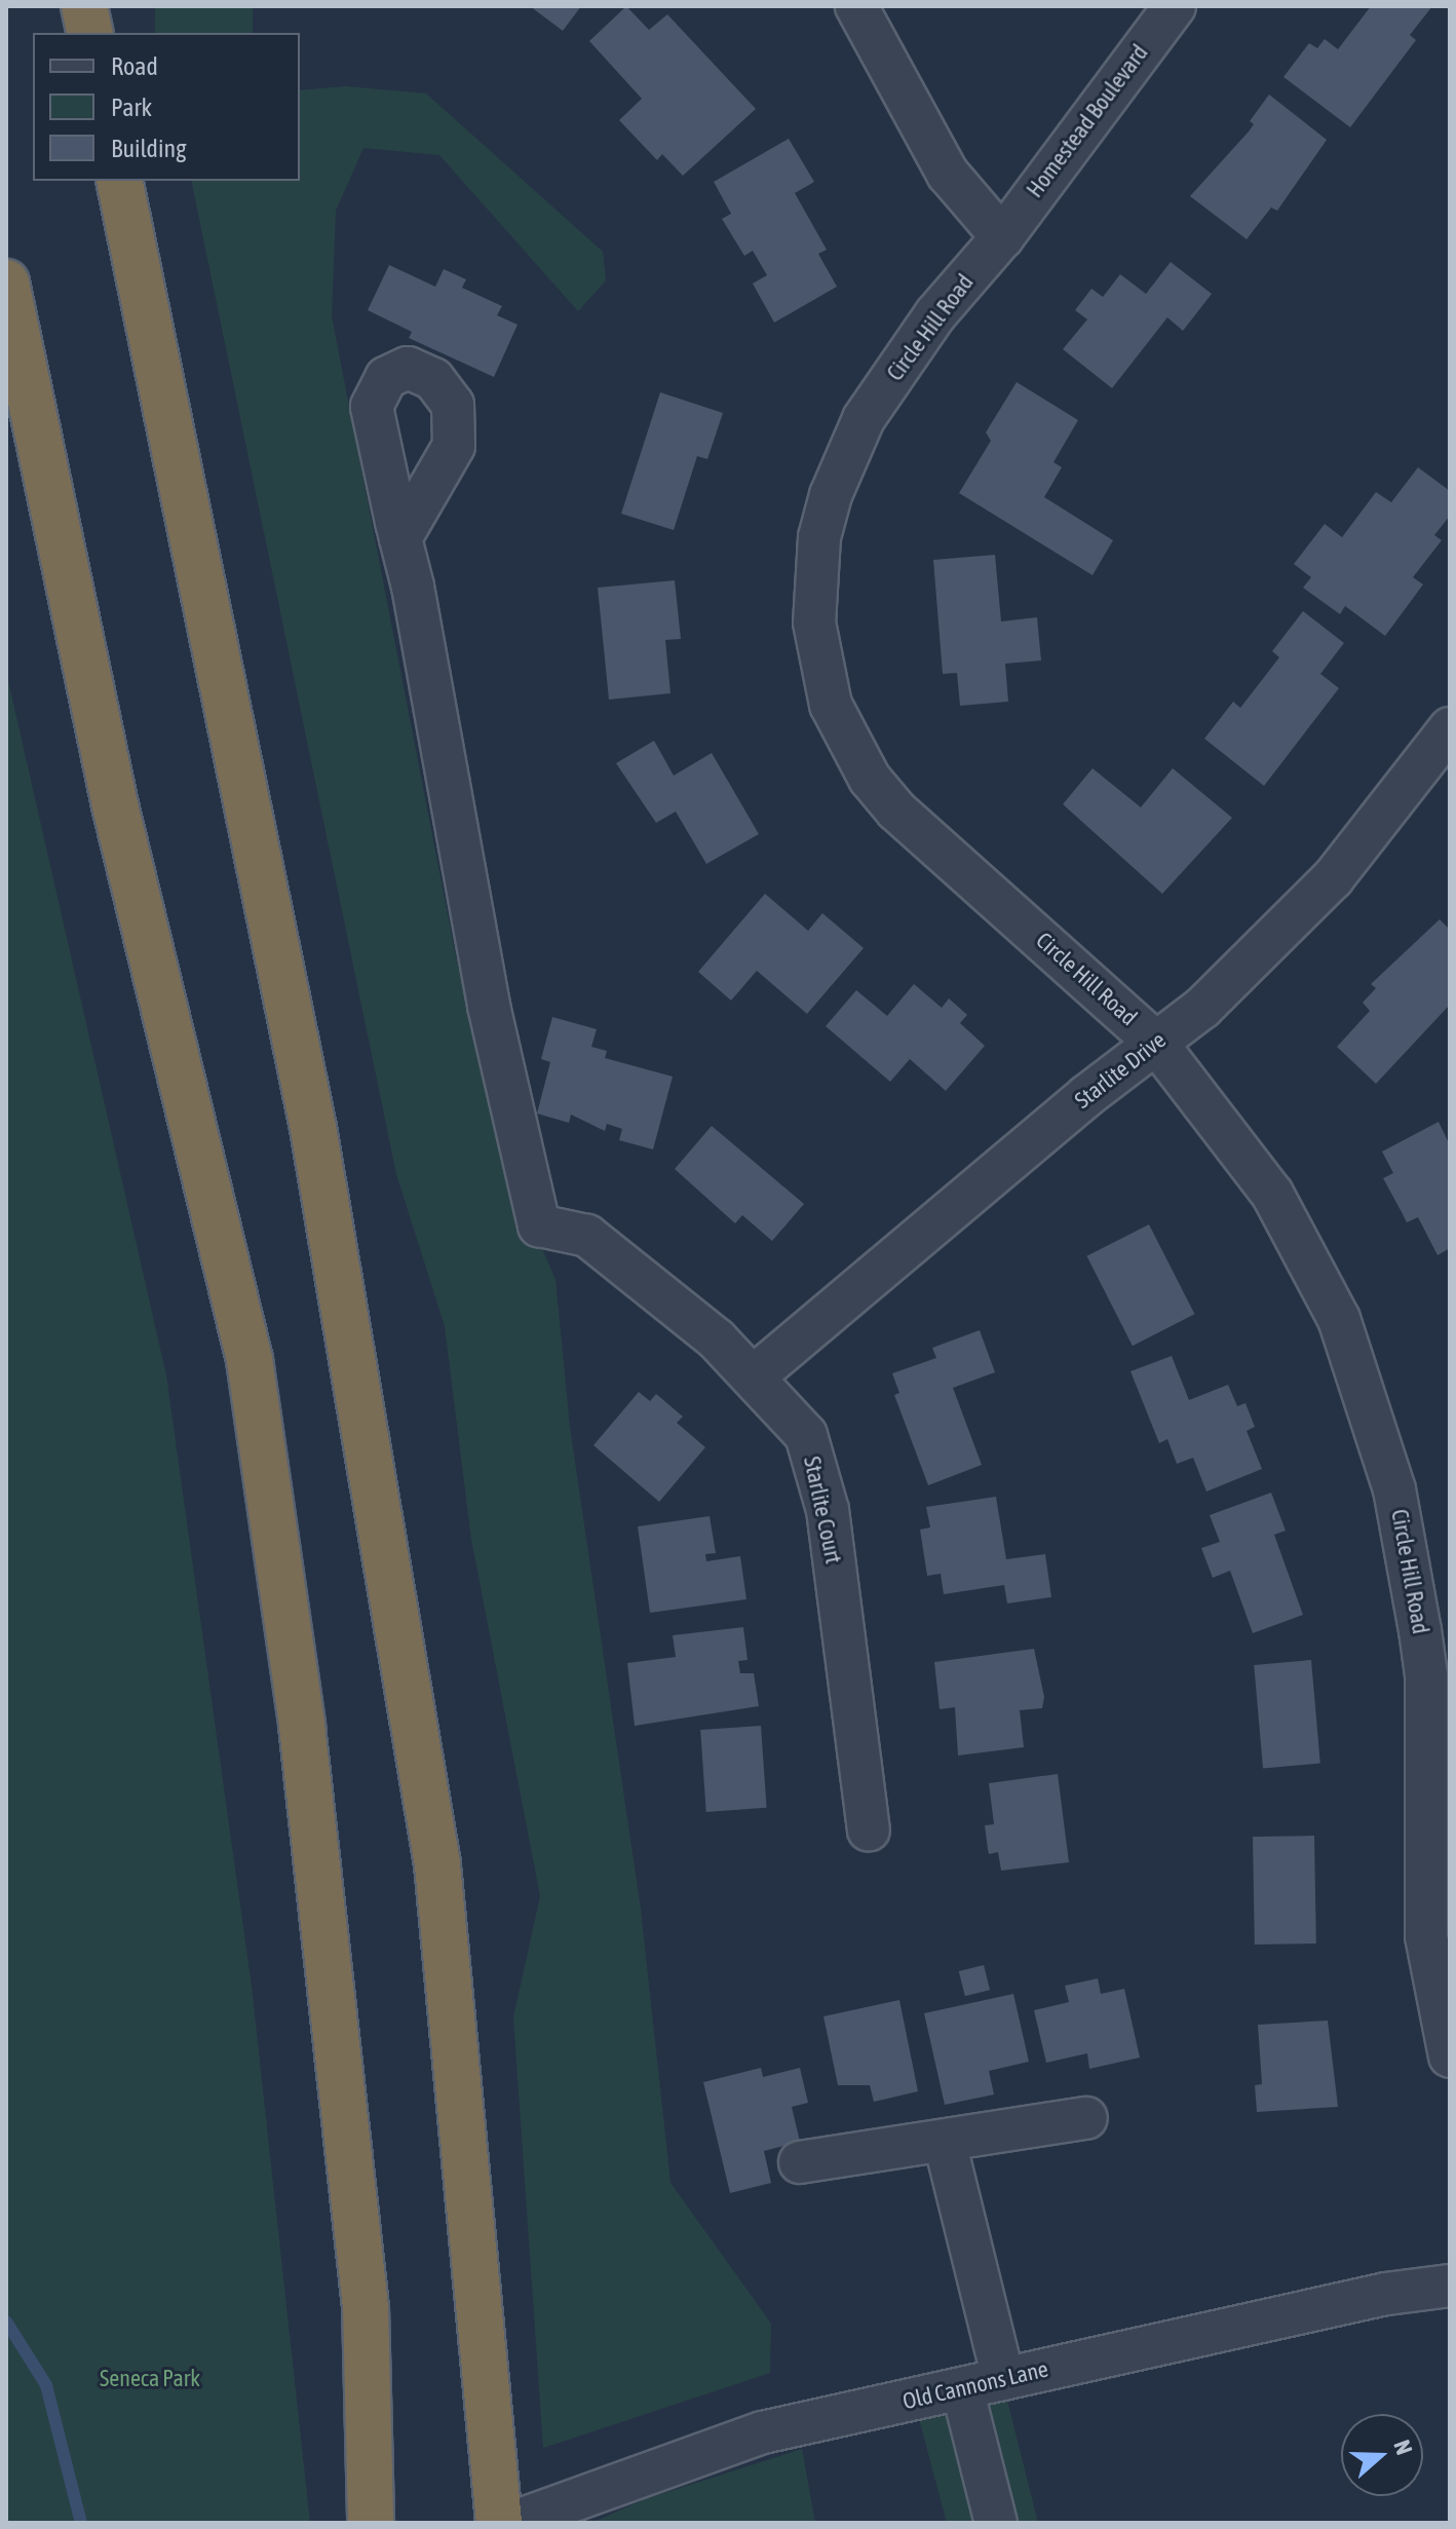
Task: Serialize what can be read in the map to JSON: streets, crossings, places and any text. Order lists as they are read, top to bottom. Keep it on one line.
{"streets":{"street":["Homestead Boulevard","Circle Hill Road","Starlite Drive","Starlite Court","Old Cannons Lane"]},"crossings":[["Homestead Boulevard","Circle Hill Road"],["Circle Hill Road","Starlite Drive"],["Starlite Drive","Starlite Court"]],"parks":["Seneca Park"],"legend":["Road","Park","Building"],"north":"right"}
